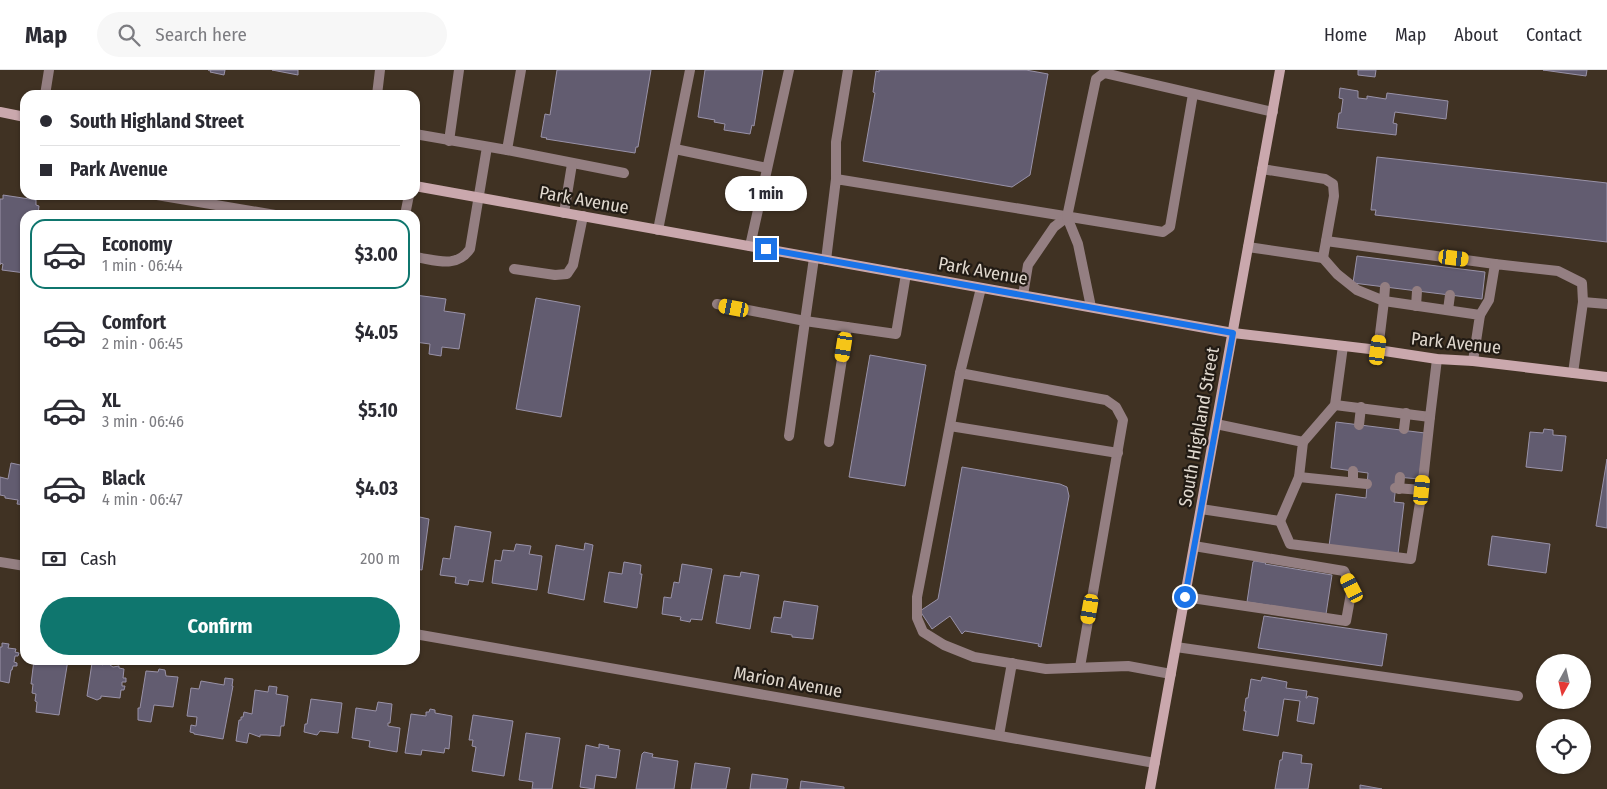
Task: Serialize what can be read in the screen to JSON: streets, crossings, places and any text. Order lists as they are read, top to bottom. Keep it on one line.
{"streets":{"main road":["Park Avenue","South Highland Street"],"street":["Marion Avenue"]},"crossings":[["Park Avenue","South Highland Street"],["South Highland Street","Marion Avenue"]],"north":"bottom","page":{"header":"Map","search":"Search here","nav":["Home","Map","About","Contact"],"banner":["South Highland Street","Park Avenue"],"bubble":"1 min","list":[{"name":"Economy","note":"1 min · 06:44","value":"$3.00"},{"name":"Comfort","note":"2 min · 06:45","value":"$4.05"},{"name":"XL","note":"3 min · 06:46","value":"$5.10"},{"name":"Black","note":"4 min · 06:47","value":"$4.03"}],"pay":["Cash","200 m"],"buttons":"Confirm"}}
